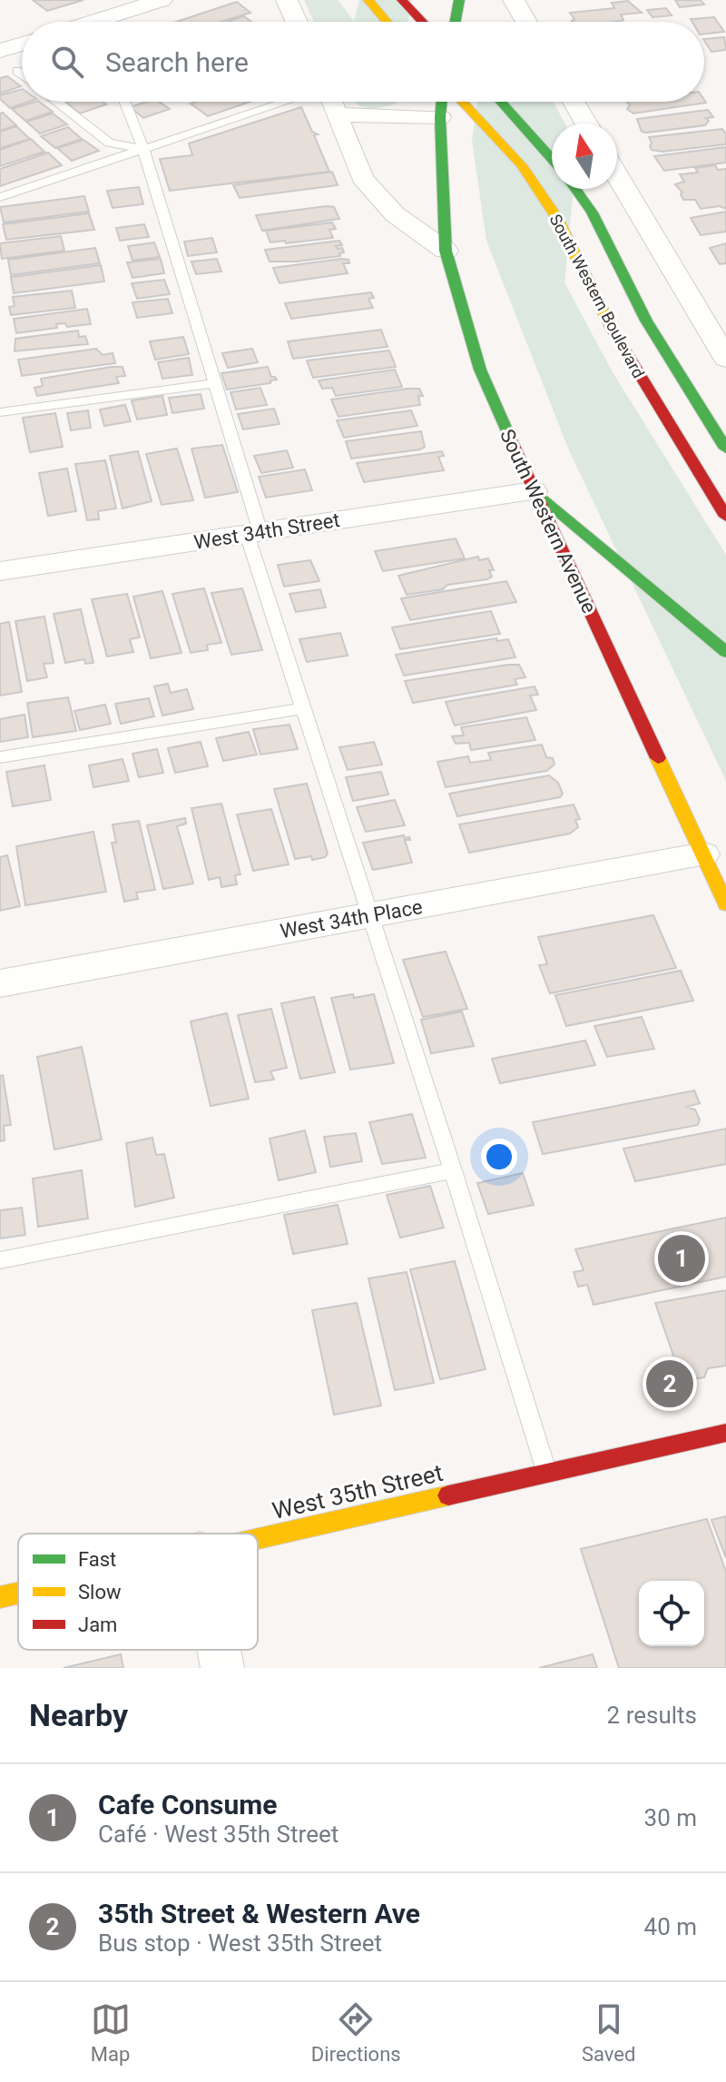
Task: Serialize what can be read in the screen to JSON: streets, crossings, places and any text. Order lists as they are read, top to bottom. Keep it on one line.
{"streets":{"main road":["South Western Boulevard","South Western Avenue","West 35th Street"],"street":["West 34th Street","West 34th Place"]},"crossings":[["South Western Avenue","West 34th Street"],["South Western Avenue","West 34th Place"]],"legend":["Fast","Slow","Jam"],"north":"top","page":{"search":"Search here","pins":["1","2"],"heading":["Nearby","2 results"],"list":[{"mark":"1","name":"Cafe Consume","note":"Café · West 35th Street","value":"30 m"},{"mark":"2","name":"35th Street & Western Ave","note":"Bus stop · West 35th Street","value":"40 m"}],"nav":["Map","Directions","Saved"]}}
